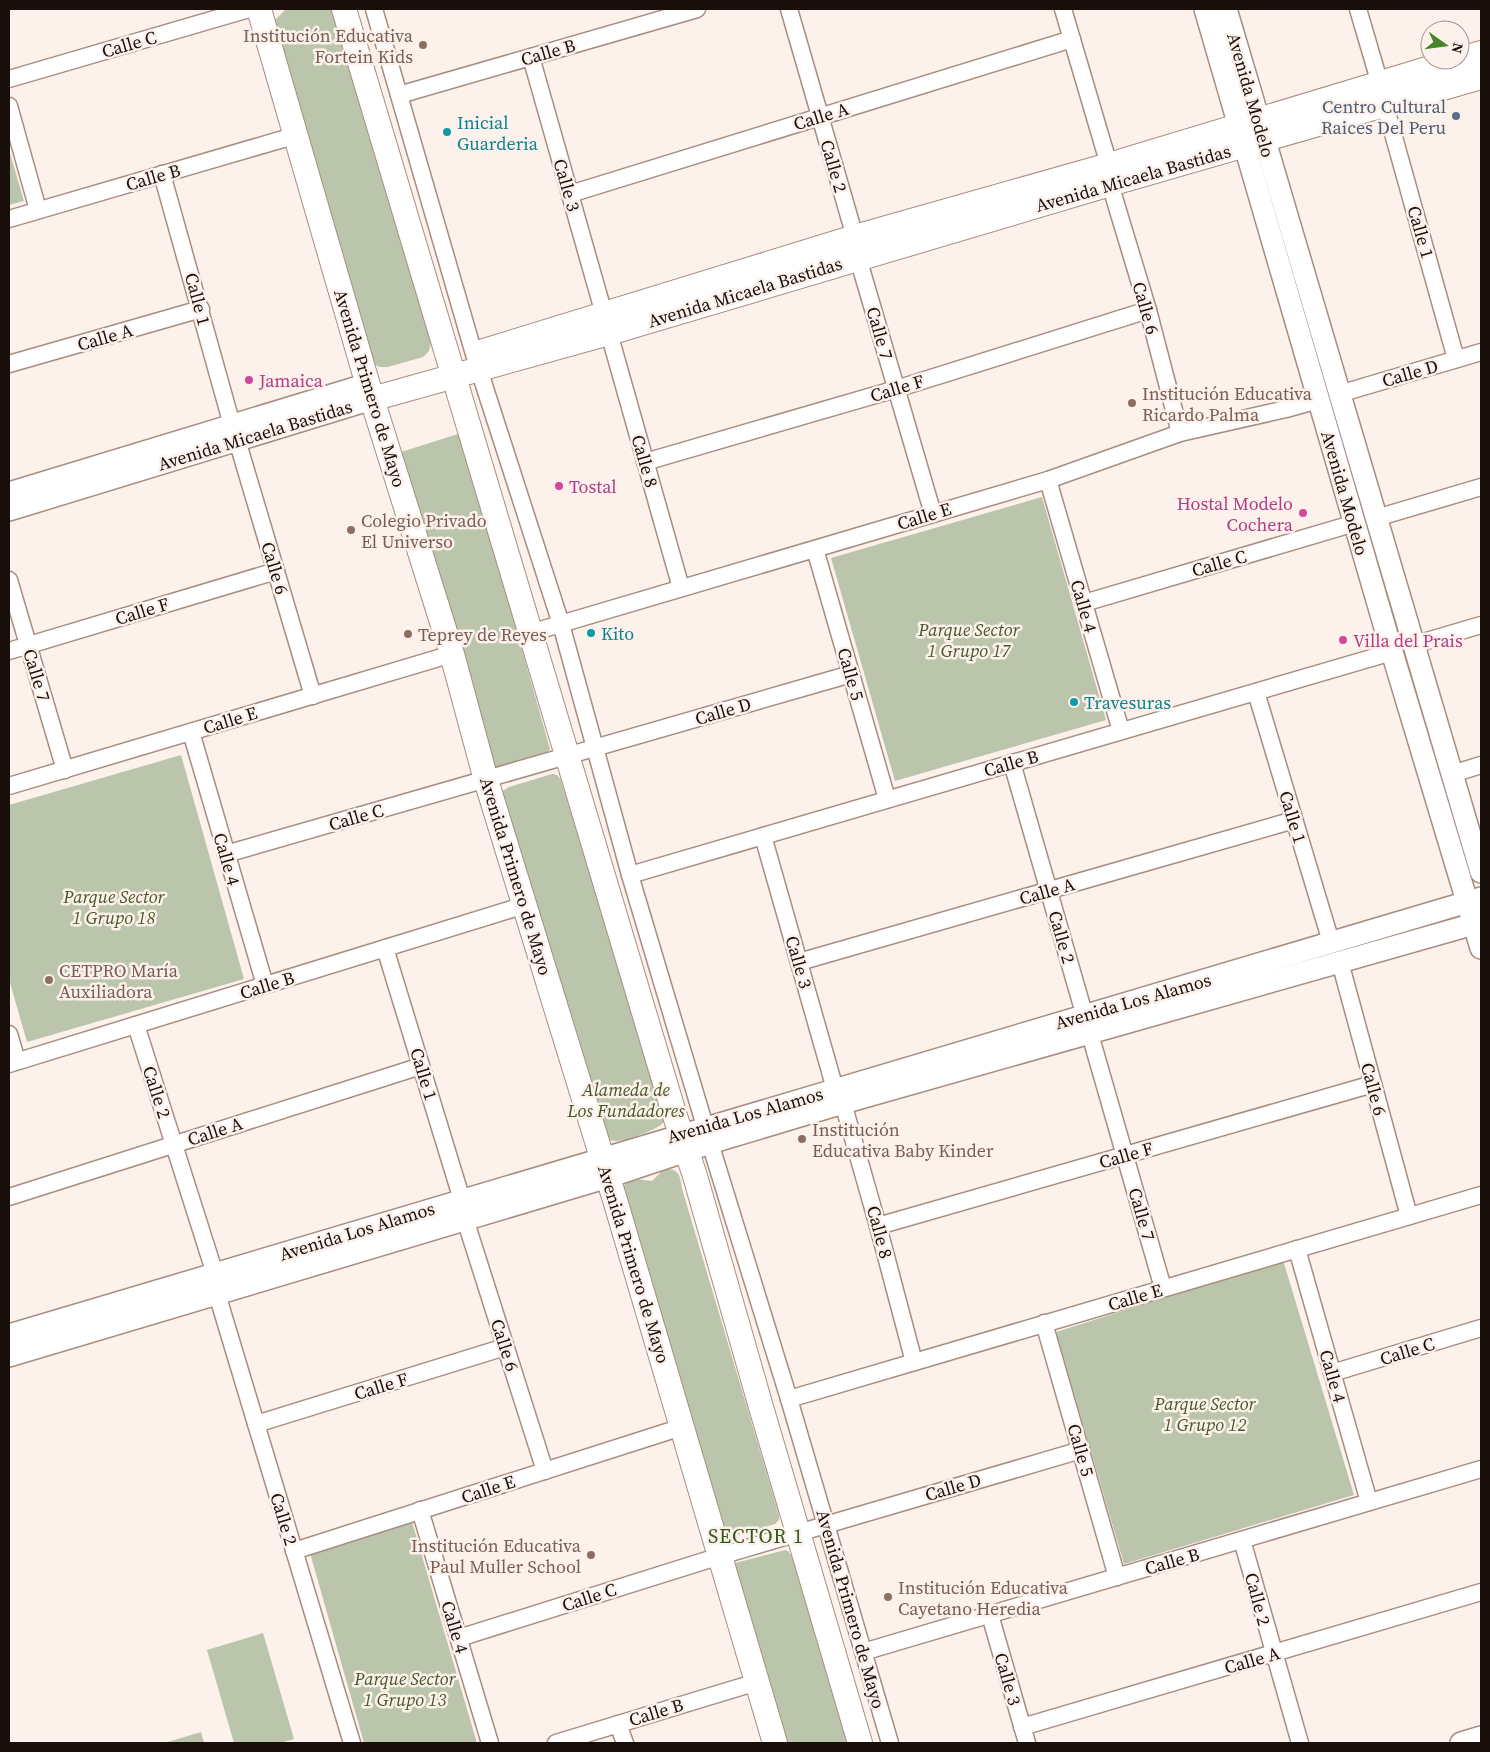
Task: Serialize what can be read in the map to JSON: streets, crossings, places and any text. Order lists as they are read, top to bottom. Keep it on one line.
{"streets":{"main road":["Avenida Micaela Bastidas","Avenida Primero de Mayo"],"street":["Calle C","Calle B","Avenida Modelo","Calle A","Calle 2","Calle 3","Calle 1","Calle 6","Calle 7","Calle D","Calle F","Calle 8","Calle E","Calle 4","Calle 5","Avenida Los Alamos"]},"crossings":[["Calle C","Avenida Modelo"],["Calle C","Calle D"],["Calle C","Avenida Primero de Mayo"],["Calle C","Calle 4"],["Calle B","Avenida Modelo"],["Calle B","Calle 2"],["Calle B","Calle 3"],["Calle B","Calle 1"],["Calle B","Avenida Primero de Mayo"],["Calle B","Calle 4"],["Calle B","Calle 5"],["Avenida Modelo","Avenida Micaela Bastidas"],["Avenida Modelo","Calle D"],["Avenida Modelo","Calle E"],["Avenida Modelo","Avenida Los Alamos"],["Calle A","Calle 2"],["Calle A","Calle 3"],["Calle A","Calle 1"],["Calle 2","Avenida Micaela Bastidas"],["Calle 2","Calle 7"],["Calle 2","Calle F"],["Calle 2","Calle E"],["Calle 2","Avenida Los Alamos"],["Avenida Micaela Bastidas","Calle 3"],["Avenida Micaela Bastidas","Calle 1"],["Avenida Micaela Bastidas","Calle 6"],["Avenida Micaela Bastidas","Calle 7"],["Avenida Micaela Bastidas","Avenida Primero de Mayo"],["Avenida Micaela Bastidas","Calle 8"],["Calle 3","Calle 8"],["Calle 3","Avenida Los Alamos"],["Calle 1","Calle 6"],["Calle 1","Calle D"],["Calle 1","Avenida Los Alamos"],["Calle 6","Calle F"],["Calle 6","Calle E"],["Calle 6","Avenida Los Alamos"],["Calle 7","Calle F"],["Calle 7","Calle E"],["Calle 7","Avenida Los Alamos"],["Calle D","Avenida Primero de Mayo"],["Calle D","Calle 5"],["Avenida Primero de Mayo","Calle E"],["Avenida Primero de Mayo","Avenida Los Alamos"],["Calle F","Calle 8"],["Calle 8","Calle E"],["Calle 8","Avenida Los Alamos"],["Calle E","Calle 4"],["Calle E","Calle 5"]],"districts":["SECTOR 1"],"parks":["Parque Sector 1 Grupo 17","Parque Sector 1 Grupo 18","Alameda de Los Fundadores","Parque Sector 1 Grupo 12","Parque Sector 1 Grupo 13"],"places":["Institución Educativa Fortein Kids","Centro Cultural Raices Del Peru","Inicial Guarderia","Jamaica","Institución Educativa Ricardo Palma","Tostal","Hostal Modelo Cochera","Colegio Privado El Universo","Kito","Teprey de Reyes","Villa del Prais","Travesuras","CETPRO María Auxiliadora","Institución Educativa Baby Kinder","Institución Educativa Paul Muller School","Institución Educativa Cayetano Heredia"],"north":"right"}
